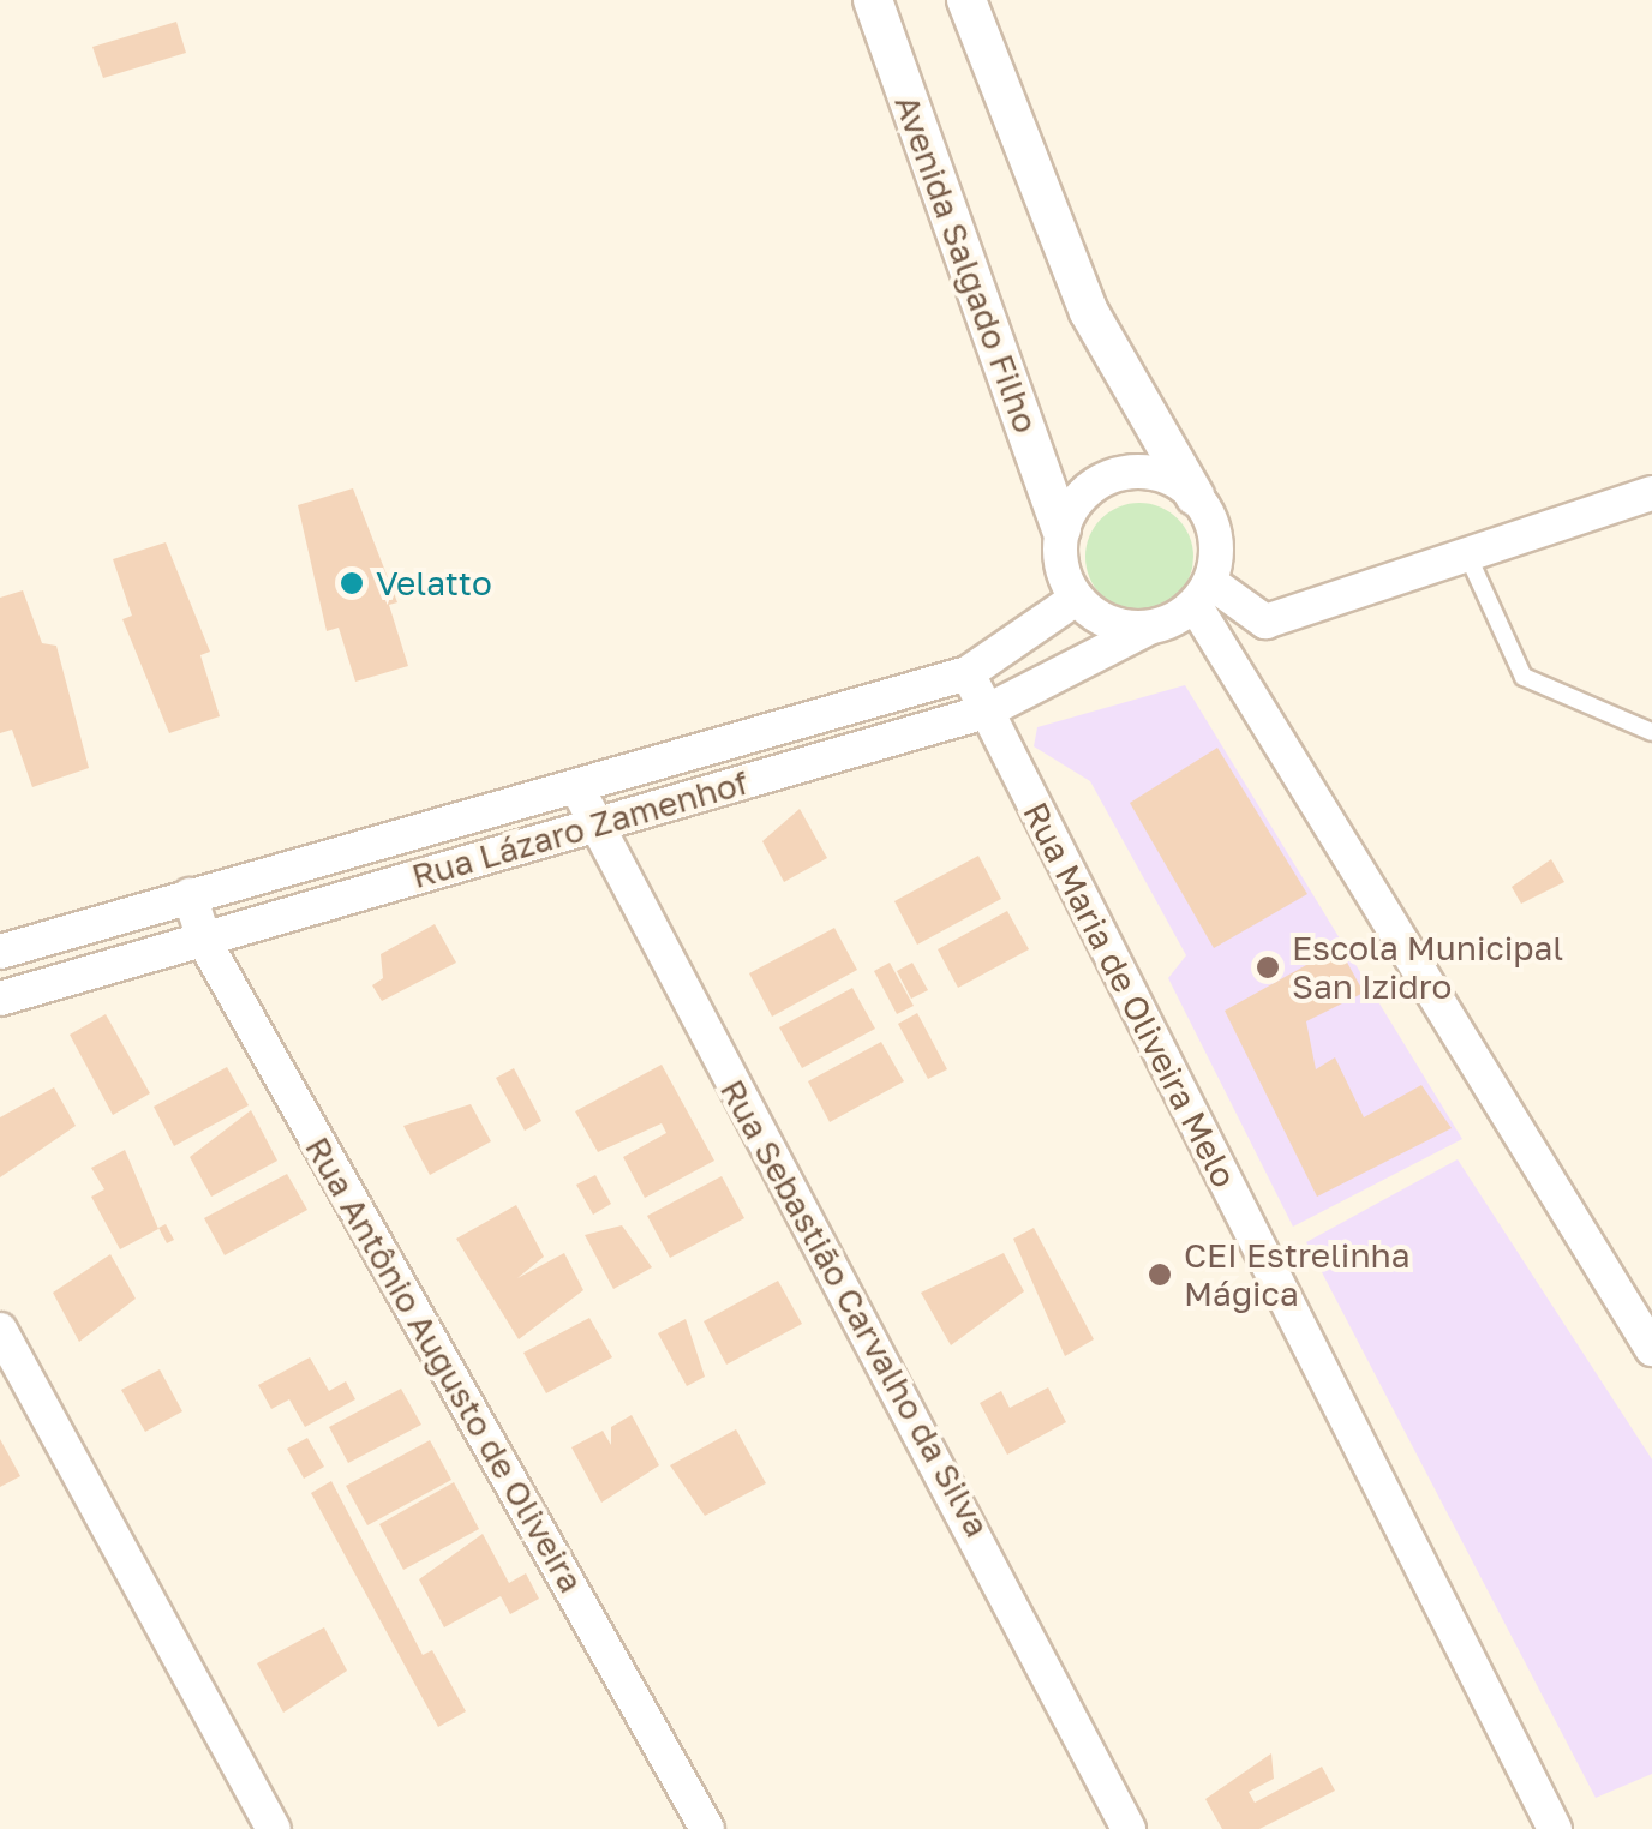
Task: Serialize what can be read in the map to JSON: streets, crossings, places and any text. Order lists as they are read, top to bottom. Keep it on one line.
{"streets":{"street":["Avenida Salgado Filho","Rua Lázaro Zamenhof","Rua Maria de Oliveira Melo","Rua Sebastião Carvalho da Silva","Rua Antônio Augusto de Oliveira"]},"crossings":[["Avenida Salgado Filho","Rua Lázaro Zamenhof"],["Rua Lázaro Zamenhof","Rua Maria de Oliveira Melo"],["Rua Lázaro Zamenhof","Rua Sebastião Carvalho da Silva"],["Rua Lázaro Zamenhof","Rua Antônio Augusto de Oliveira"]],"places":["Velatto","Escola Municipal San Izidro","CEI Estrelinha Mágica"]}
